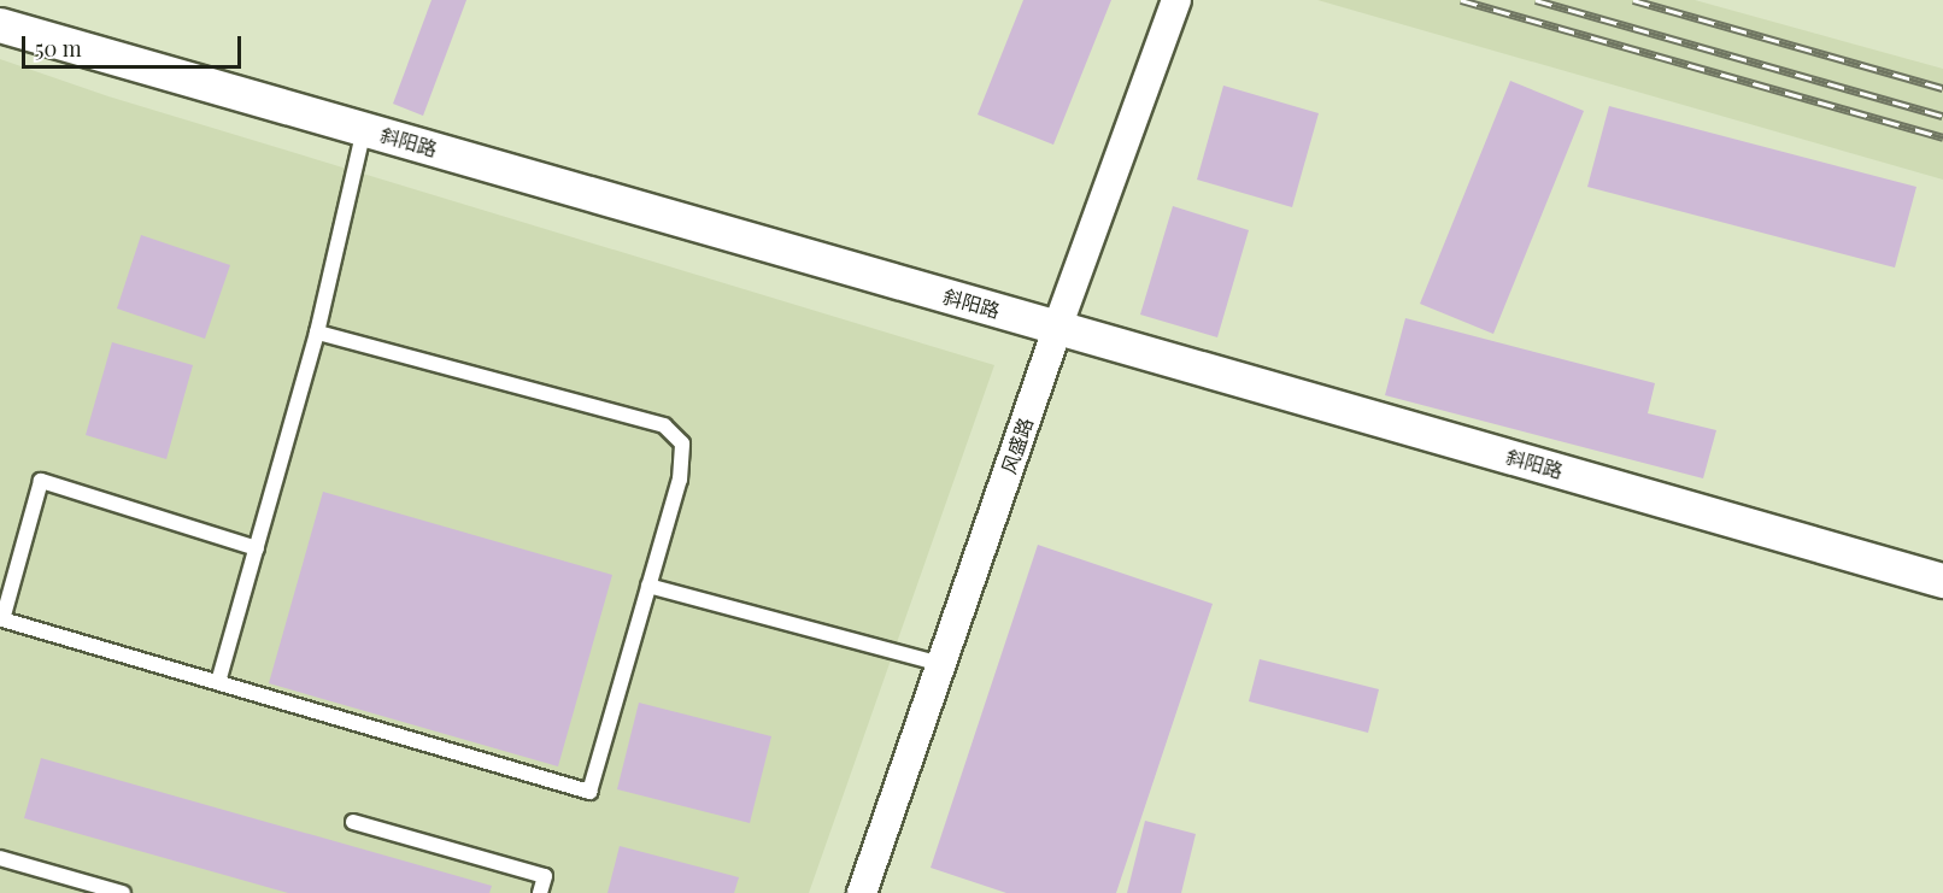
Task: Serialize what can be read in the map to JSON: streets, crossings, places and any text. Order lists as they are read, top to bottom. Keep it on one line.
{"streets":{"street":["斜阳路","风盛路"]},"crossings":[["斜阳路","风盛路"]],"scale_bar":"50 m"}
